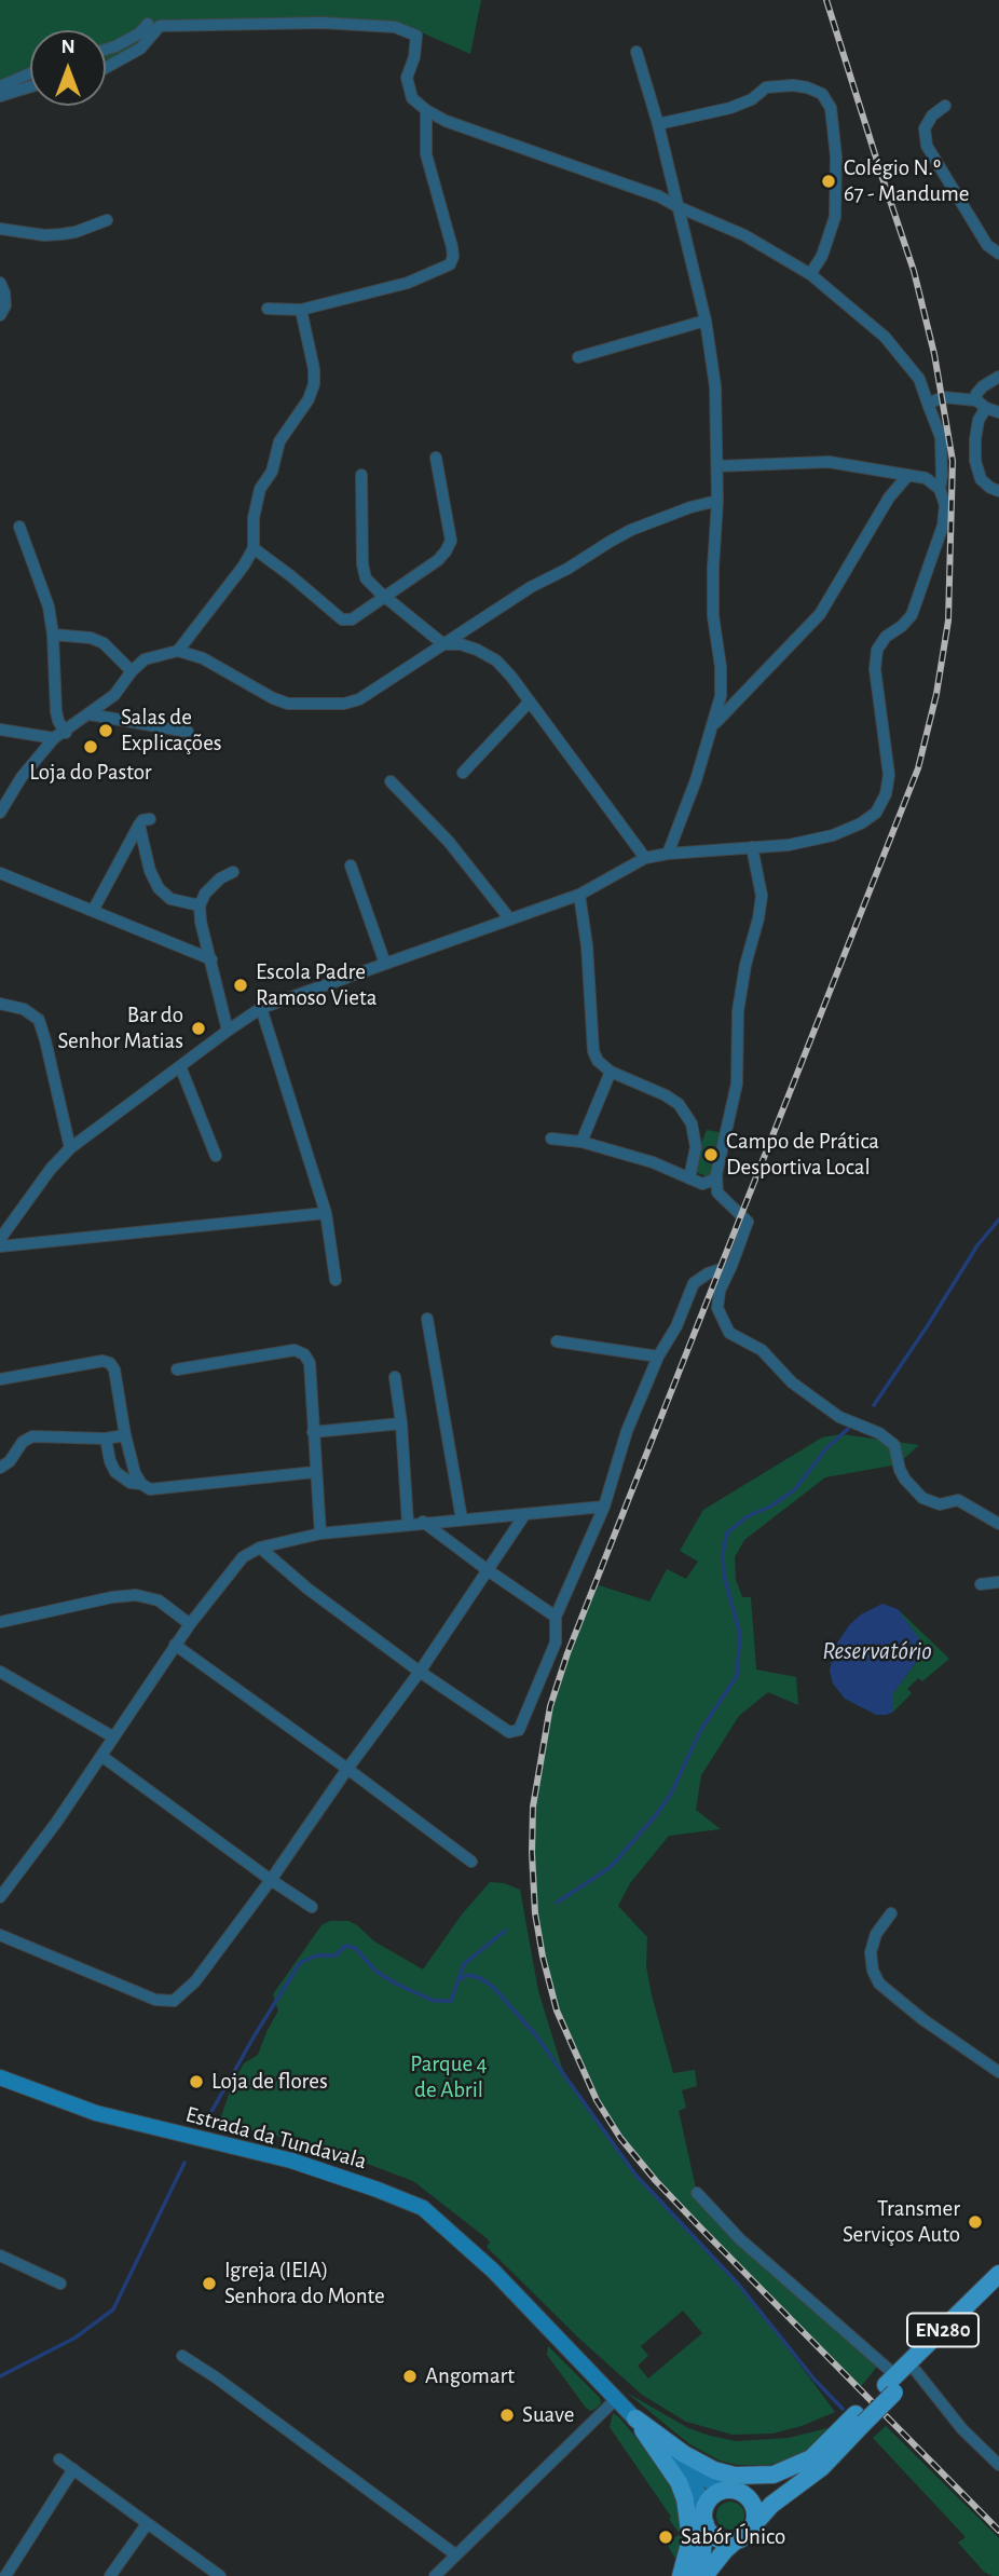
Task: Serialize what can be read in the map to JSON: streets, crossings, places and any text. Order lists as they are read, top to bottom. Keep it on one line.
{"streets":{"main road":["Estrada da Tundavala","EN280"]},"crossings":[["Estrada da Tundavala","EN280"]],"water":["Reservatório"],"parks":["Parque 4 de Abril"],"places":["Colégio N.º 67 - Mandume","Salas de Explicações","Loja do Pastor","Escola Padre Ramoso Vieta","Bar do Senhor Matias","Campo de Prática Desportiva Local","Loja de flores","Transmer Serviços Auto","Igreja (IEIA) Senhora do Monte","Angomart","Suave","Sabór Único"],"north":"top"}
